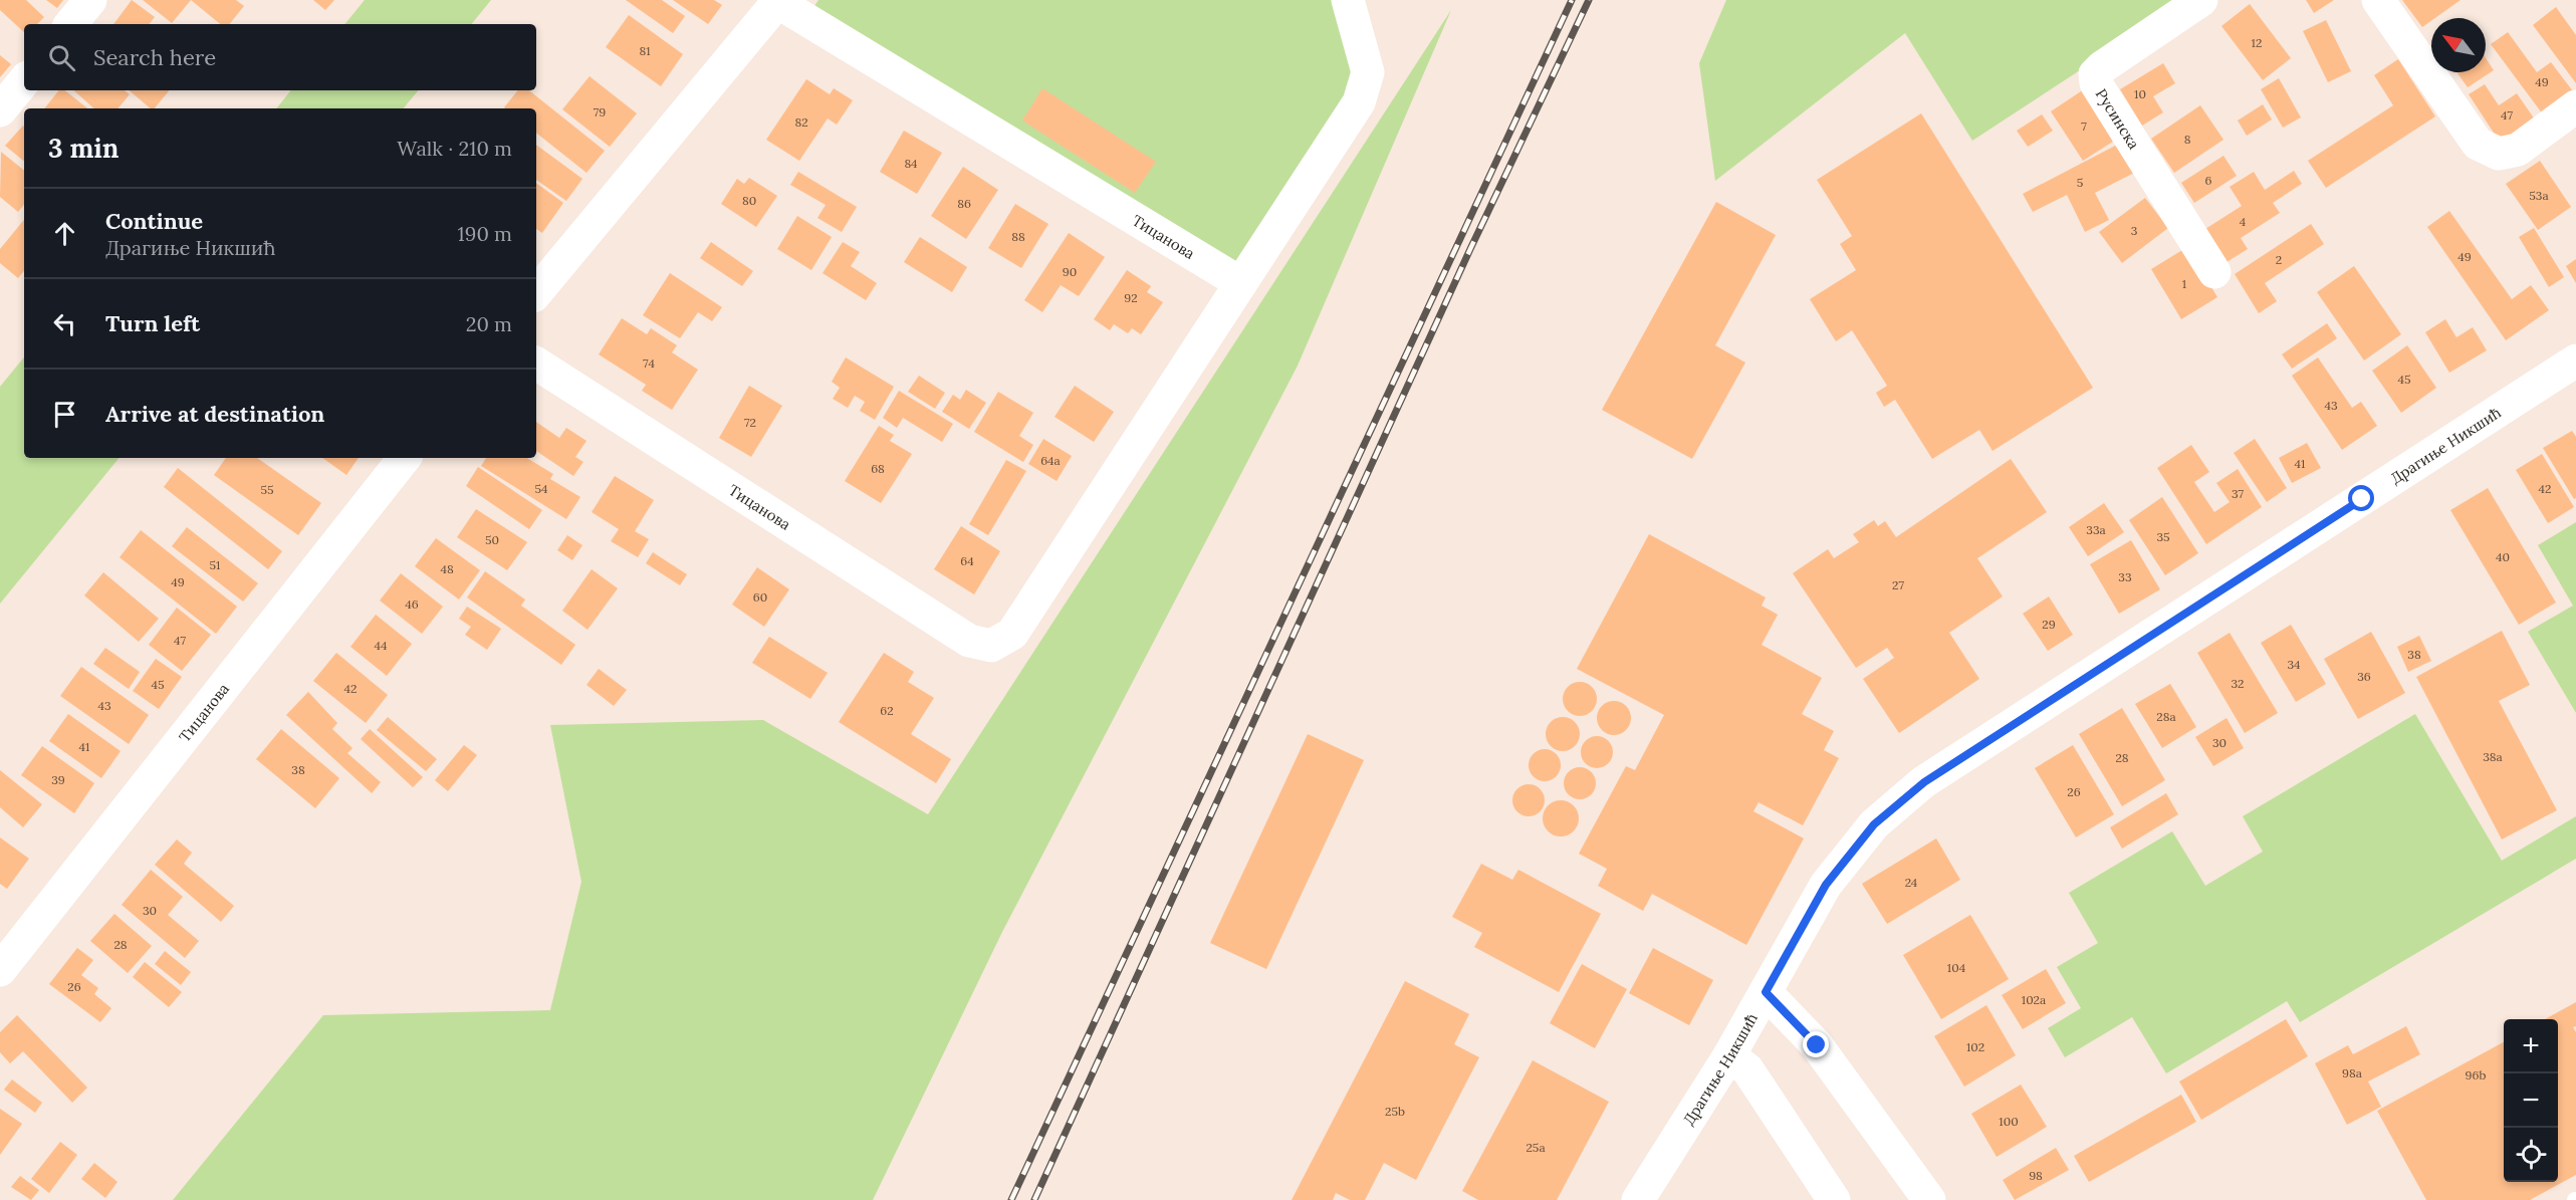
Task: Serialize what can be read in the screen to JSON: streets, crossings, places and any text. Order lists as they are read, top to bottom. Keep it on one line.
{"streets":{"street":["Русинска","Тицанова","Драгиње Никшић"]},"house_numbers":["12","81","49","10","79","47","82","7","8","84","6","5","53a","80","86","4","3","88","49","2","90","1","92","74","45","43","72","64a","41","68","54","42","55","37","33a","35","50","40","64","51","48","33","49","27","60","46","29","47","44","38","34","36","32","45","42","43","62","28a","30","41","38a","28","38","39","26","24","30","28","104","26","102a","102","98a","96b","25b","100","25a","98"],"north":"top left","page":{"search":"Search here","heading":["3 min","Walk · 210 m"],"list":[["Continue","Драгиње Никшић","190 m"],["Turn left","20 m"],"Arrive at destination"],"map_buttons":["+","−"]}}
